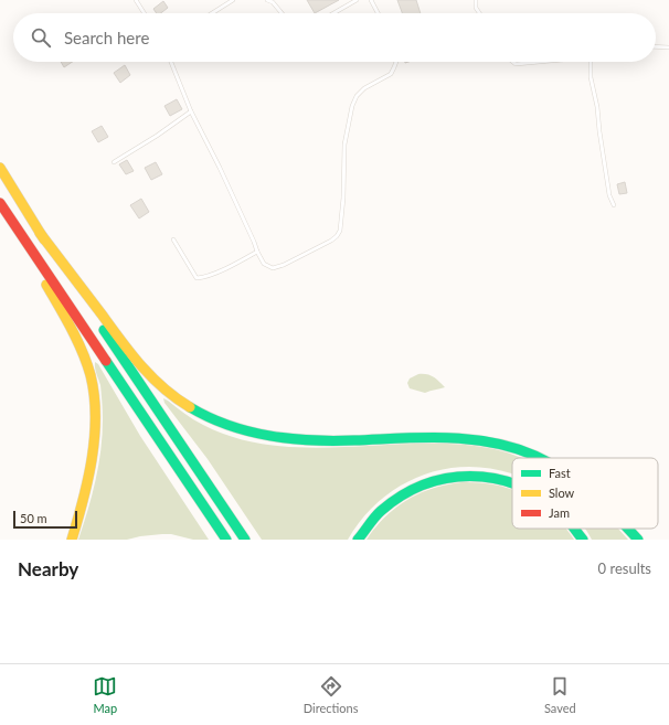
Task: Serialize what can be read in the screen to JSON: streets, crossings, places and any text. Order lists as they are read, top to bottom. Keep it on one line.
{"legend":["Fast","Slow","Jam"],"scale_bar":"50 m","page":{"search":"Search here","scale":"50 m","heading":["Nearby","0 results"],"nav":["Map","Directions","Saved"]}}
